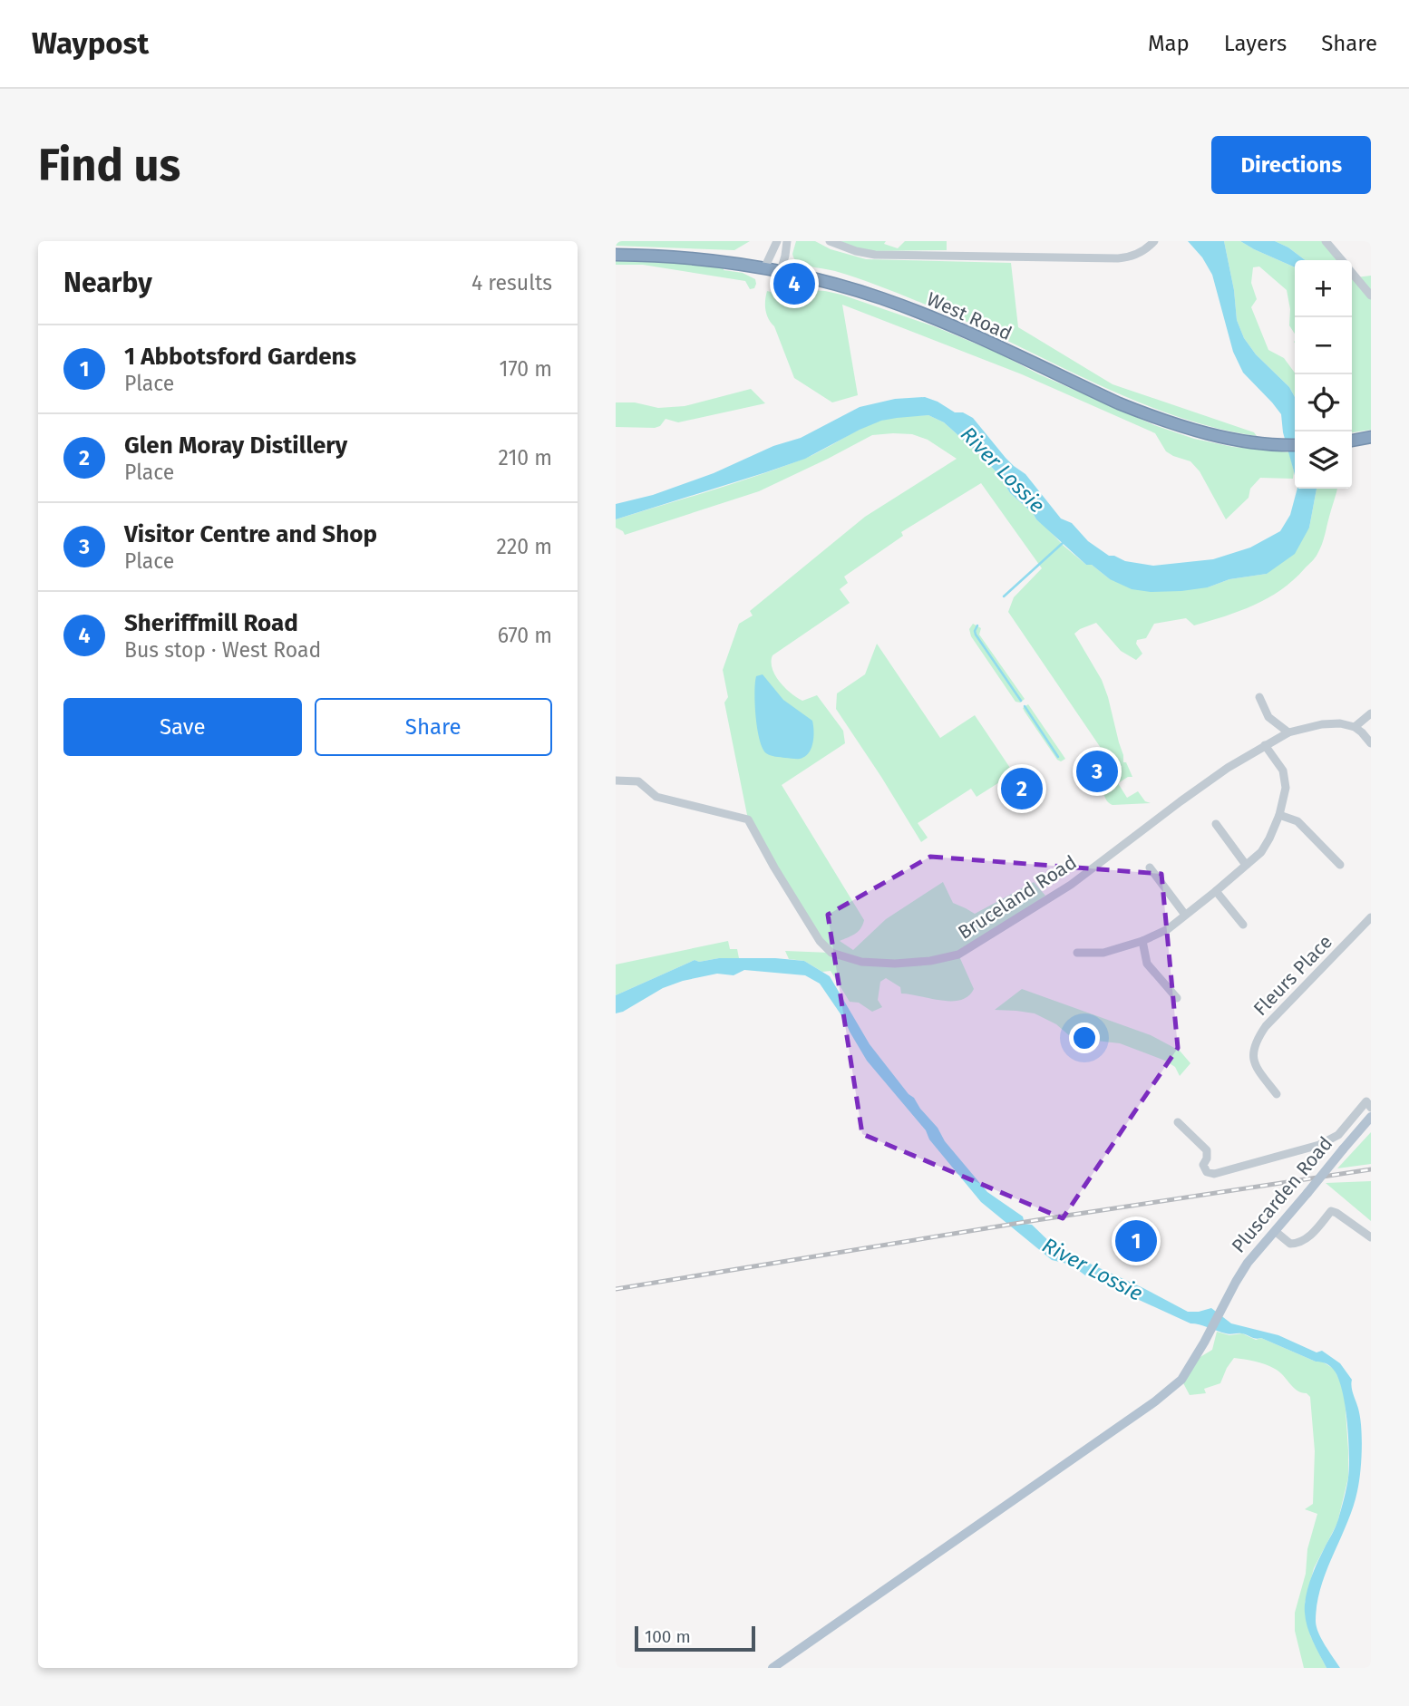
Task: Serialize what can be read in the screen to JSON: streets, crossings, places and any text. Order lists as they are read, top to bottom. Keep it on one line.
{"streets":{"highway":["West Road"],"main road":["Pluscarden Road"],"street":["Bruceland Road","Fleurs Place"]},"water":["River Lossie"],"scale_bar":"100 m","page":{"header":"Waypost","nav":["Map","Layers","Share"],"buttons":["Directions",["Save","Share"]],"title":"Find us","heading":["Nearby","4 results"],"pins":["4","3","2","1"],"map_buttons":["+","−"],"list":[{"mark":"1","name":"1 Abbotsford Gardens","note":"Place","value":"170 m"},{"mark":"2","name":"Glen Moray Distillery","note":"Place","value":"210 m"},{"mark":"3","name":"Visitor Centre and Shop","note":"Place","value":"220 m"},{"mark":"4","name":"Sheriffmill Road","note":"Bus stop · West Road","value":"670 m"}],"scale":"100 m"}}
